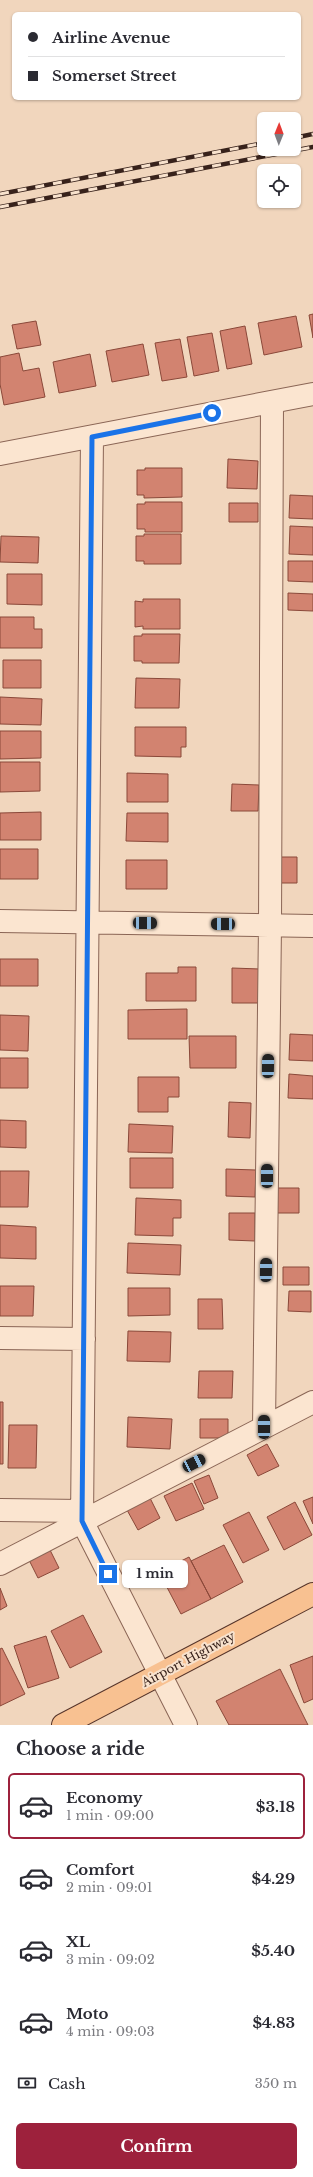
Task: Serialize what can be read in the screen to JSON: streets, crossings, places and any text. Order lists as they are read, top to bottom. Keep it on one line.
{"streets":{"main road":["Airport Highway"]},"north":"top","page":{"banner":["Airline Avenue","Somerset Street"],"bubble":"1 min","heading":"Choose a ride","list":[{"name":"Economy","note":"1 min · 09:00","value":"$3.18"},{"name":"Comfort","note":"2 min · 09:01","value":"$4.29"},{"name":"XL","note":"3 min · 09:02","value":"$5.40"},{"name":"Moto","note":"4 min · 09:03","value":"$4.83"}],"pay":["Cash","350 m"],"buttons":"Confirm"}}
